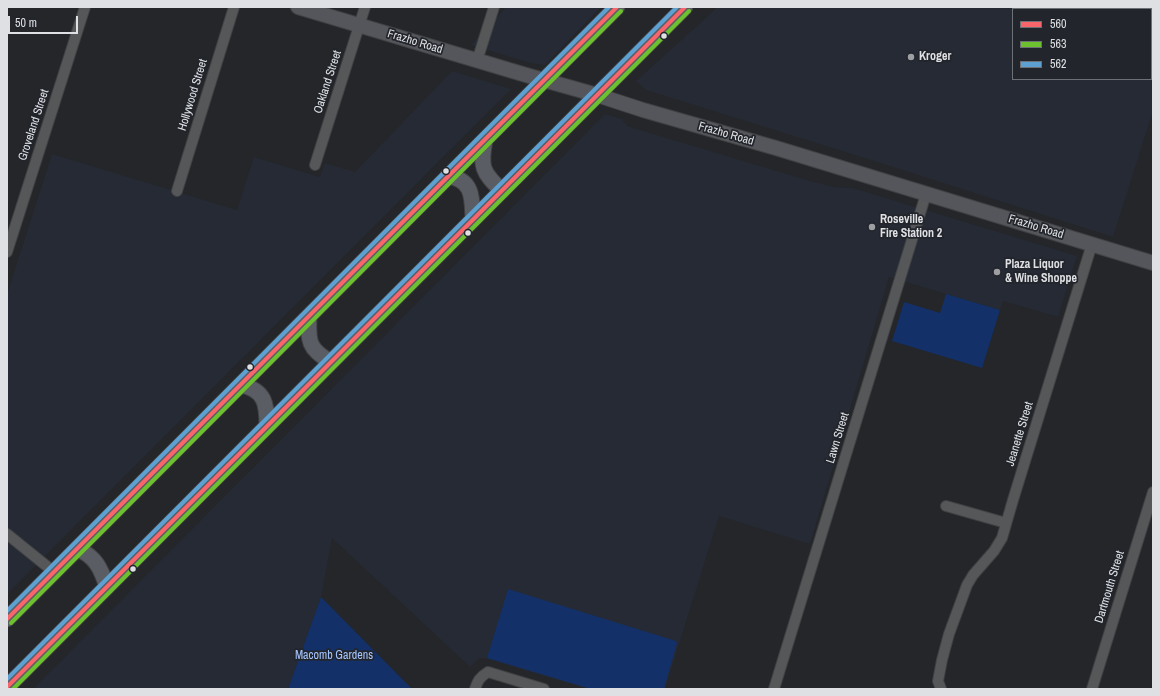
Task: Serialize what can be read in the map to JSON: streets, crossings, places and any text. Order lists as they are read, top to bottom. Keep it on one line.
{"streets":{"street":["Frazho Road","Oakland Street","Hollywood Street","Groveland Street","Jeanette Street","Lawn Street","Dartmouth Street"]},"crossings":[["Frazho Road","Oakland Street"],["Frazho Road","Jeanette Street"],["Frazho Road","Lawn Street"]],"parks":["Macomb Gardens"],"places":["Kroger","Roseville Fire Station 2","Plaza Liquor & Wine Shoppe"],"lines":["transit line 560","transit line 562","transit line 563"],"legend":["560","563","562"],"scale_bar":"50 m"}
